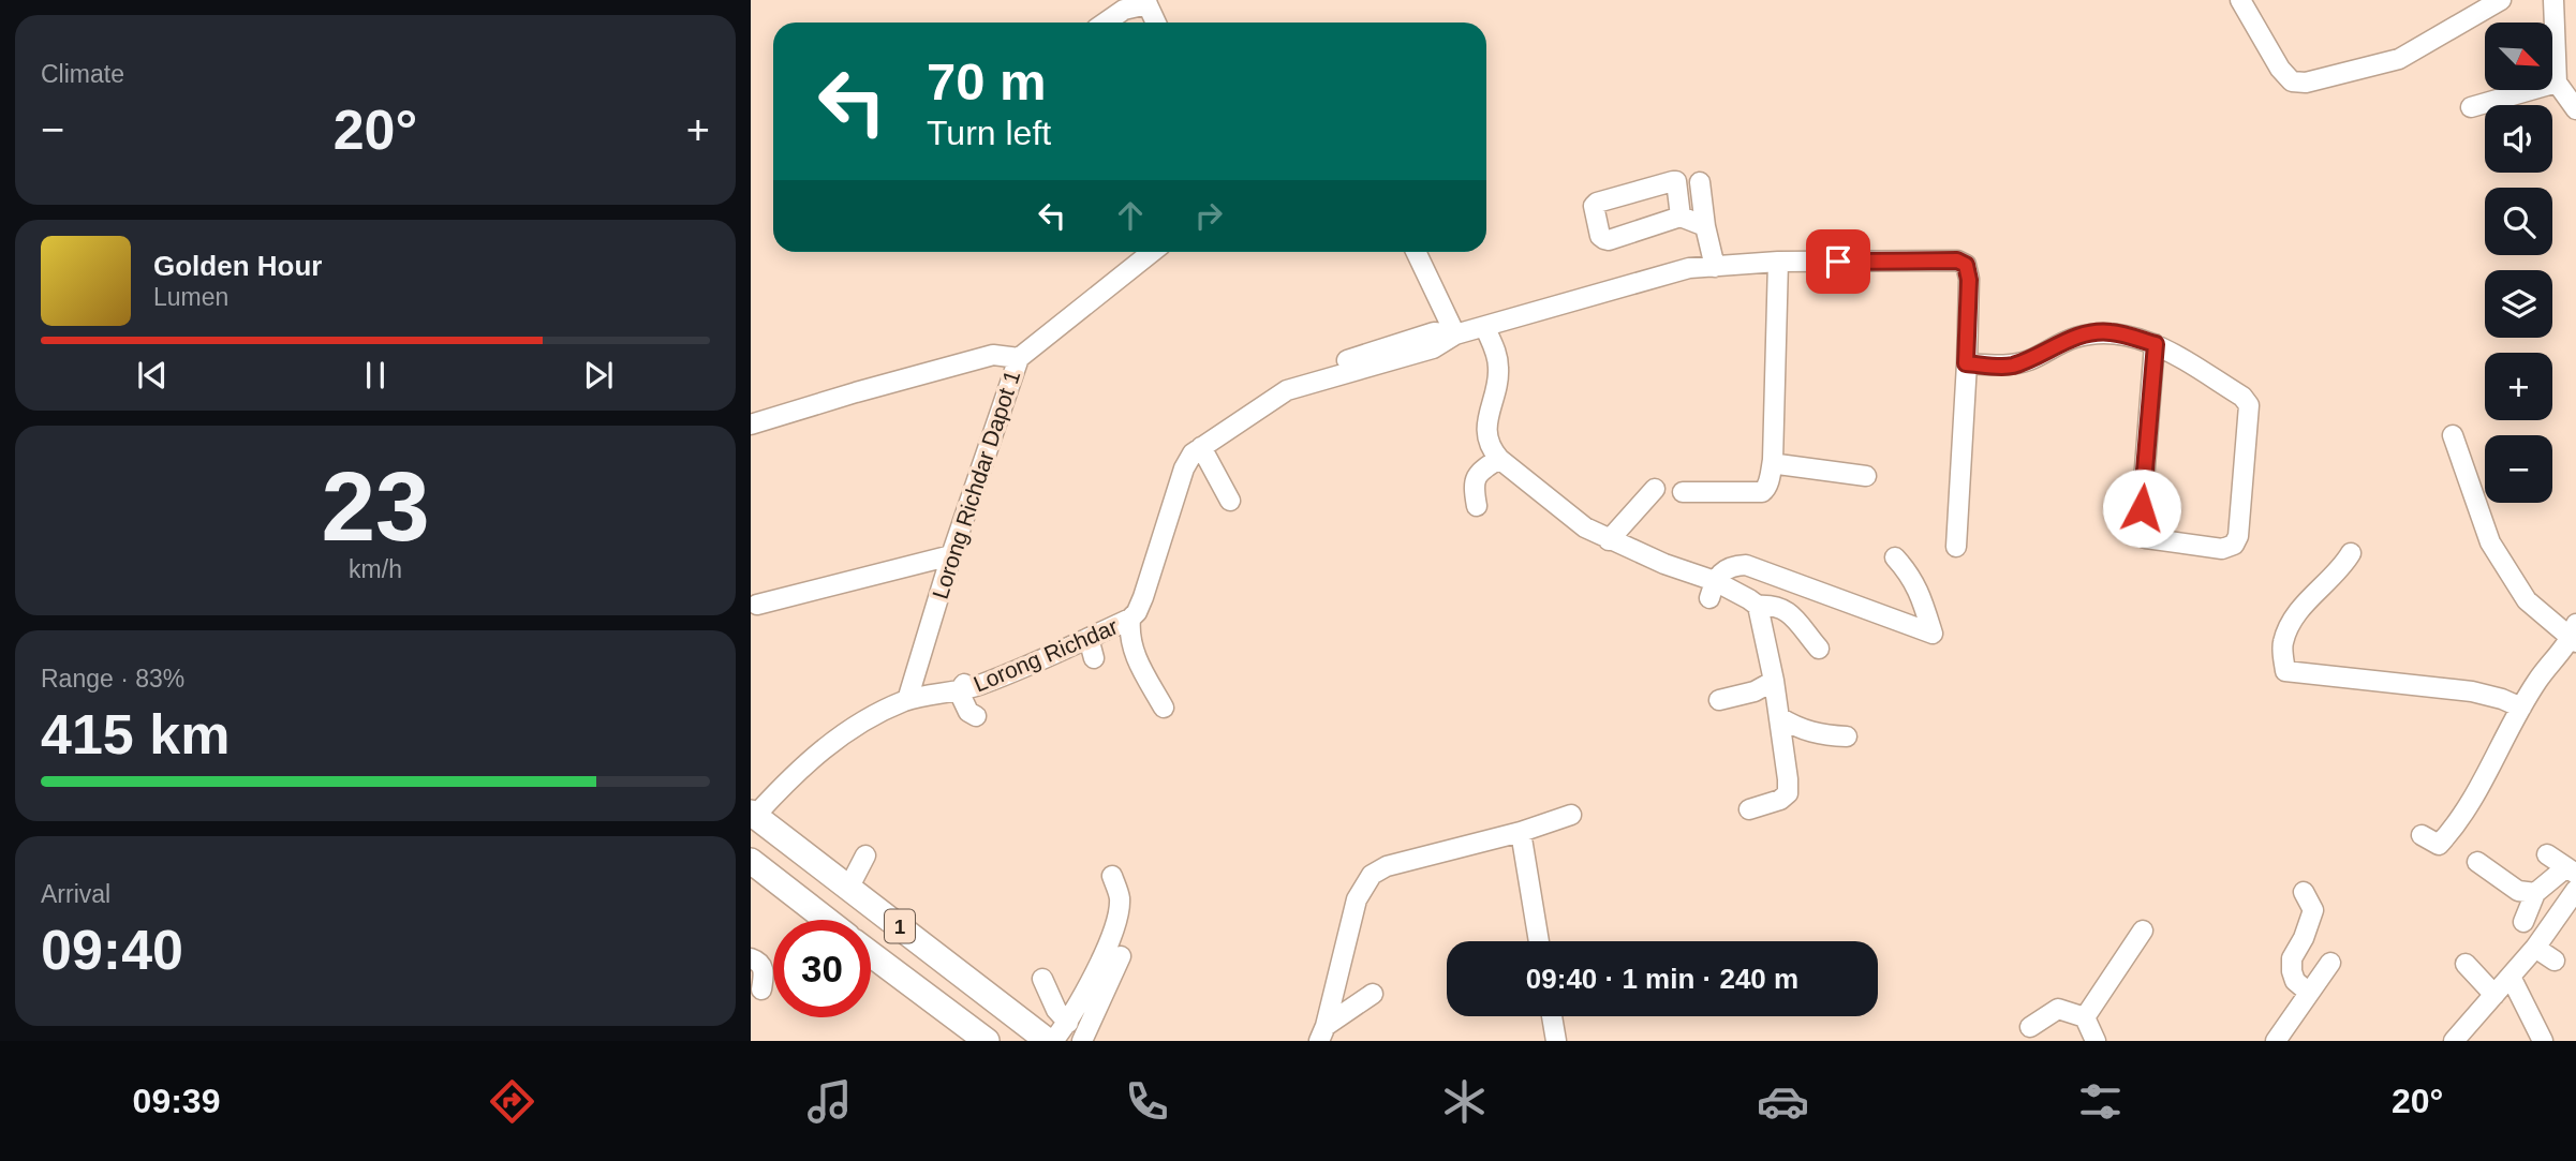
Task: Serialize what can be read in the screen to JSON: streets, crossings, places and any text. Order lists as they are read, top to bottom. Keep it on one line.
{"streets":{"main road":["1"],"street":["Lorong Richdar Dapot 1","Lorong Richdar"]},"crossings":[["Lorong Richdar Dapot 1","Lorong Richdar"],["Lorong Richdar","1"]],"north":"bottom right","page":{"tile":["Climate",["23","km/h"],["Range · 83%","415 km"],["Arrival","09:40"]],"map_buttons":["+","−"],"turn":["70 m","Turn left"],"heat":["−","20°","+"],"song":["Golden Hour","Lumen"],"limit":"30","trip":"09:40 · 1 min · 240 m","tabs":["09:39","20°"]}}
